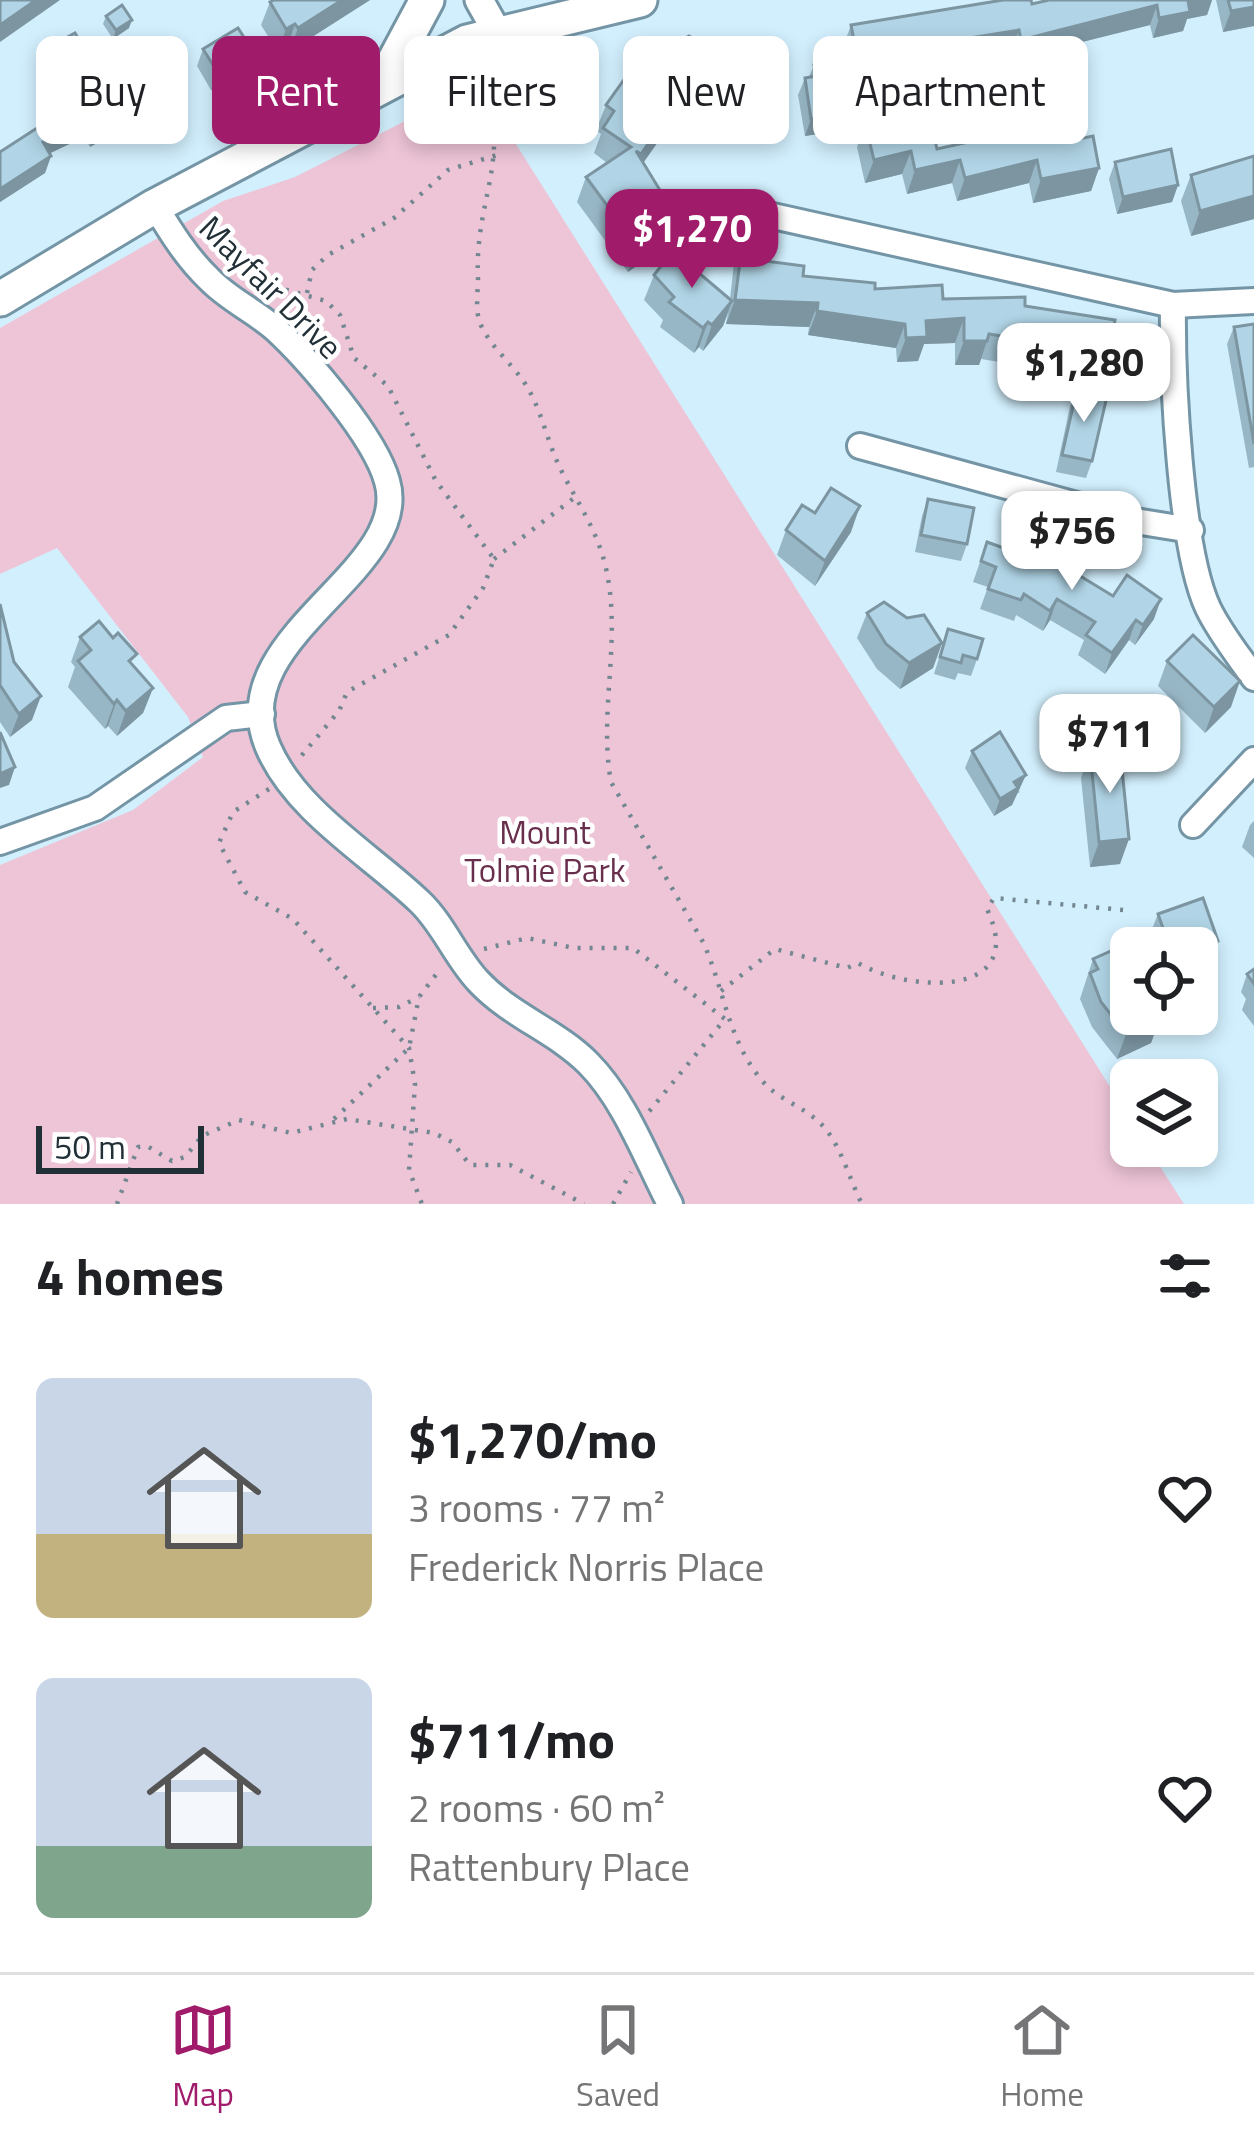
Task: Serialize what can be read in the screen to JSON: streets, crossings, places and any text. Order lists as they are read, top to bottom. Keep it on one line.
{"streets":{"street":["Mayfair Drive"]},"parks":["Mount Tolmie Park"],"scale_bar":"50 m","page":{"chip":["Buy","Rent","Filters","New","Apartment"],"price":["$1,270","$1,280","$756","$711"],"scale":"50 m","heading":"4 homes","list":[{"name":"$1,270/mo","note":"3 rooms · 77 m² · Frederick Norris Place"},{"name":"$711/mo","note":"2 rooms · 60 m² · Rattenbury Place"}],"tabs":["Map","Saved","Home"]}}
